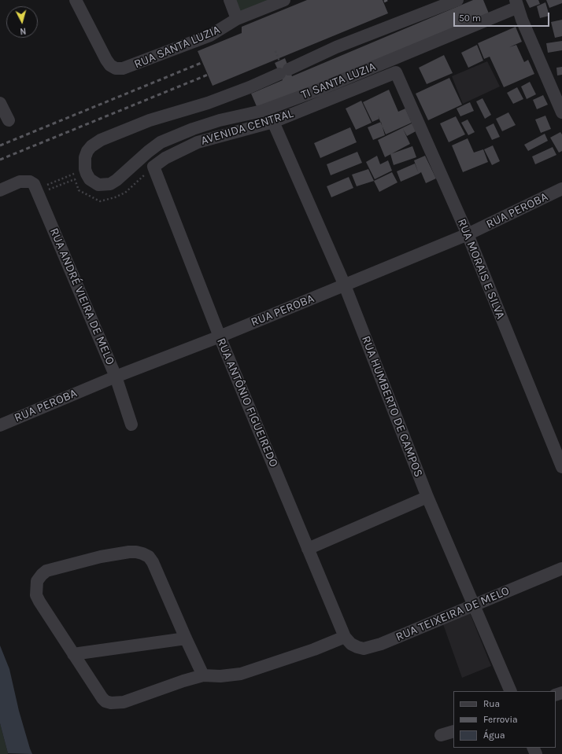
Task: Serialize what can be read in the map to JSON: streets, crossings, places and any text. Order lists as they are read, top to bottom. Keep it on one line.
{"streets":{"street":["RUA SANTA LUZIA","TI SANTA LUZIA","AVENIDA CENTRAL","RUA PEROBA","RUA MORAIS E SILVA","RUA ANDRÉ VIEIRA DE MELO","RUA ANTÔNIO FIGUEIREDO","RUA HUMBERTO DE CAMPOS","RUA TEIXEIRA DE MELO"]},"crossings":[["AVENIDA CENTRAL","RUA MORAIS E SILVA"],["AVENIDA CENTRAL","RUA ANTÔNIO FIGUEIREDO"],["AVENIDA CENTRAL","RUA HUMBERTO DE CAMPOS"],["RUA PEROBA","RUA MORAIS E SILVA"],["RUA PEROBA","RUA ANDRÉ VIEIRA DE MELO"],["RUA PEROBA","RUA ANTÔNIO FIGUEIREDO"],["RUA PEROBA","RUA HUMBERTO DE CAMPOS"],["RUA ANTÔNIO FIGUEIREDO","RUA TEIXEIRA DE MELO"],["RUA HUMBERTO DE CAMPOS","RUA TEIXEIRA DE MELO"]],"legend":["Rua","Ferrovia","Água"],"scale_bar":"50 m","north":"bottom"}
